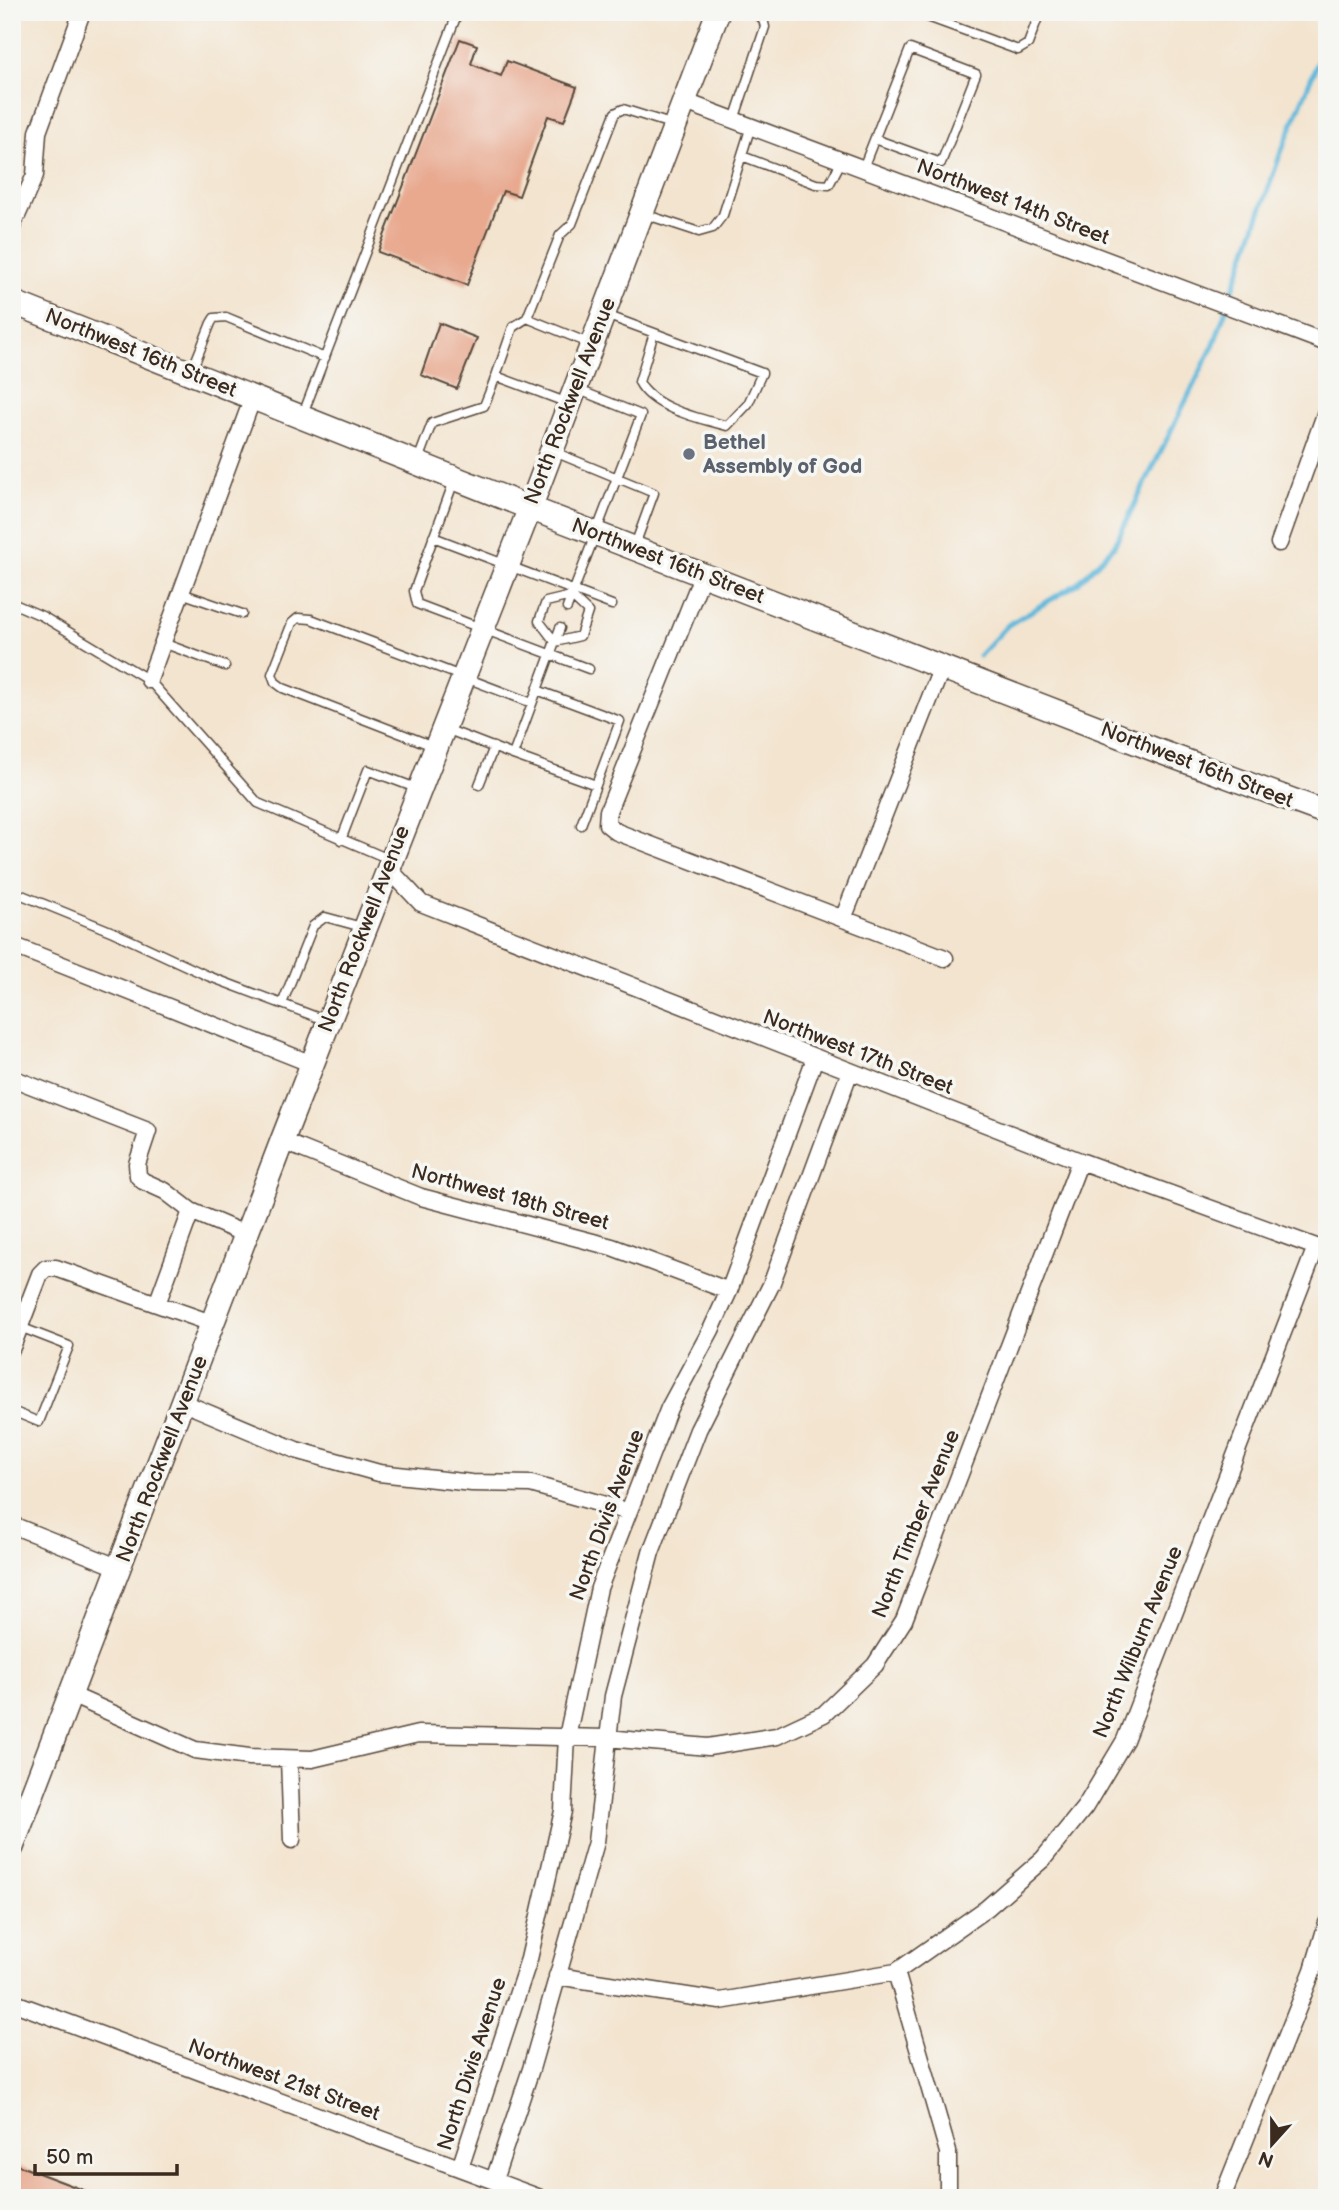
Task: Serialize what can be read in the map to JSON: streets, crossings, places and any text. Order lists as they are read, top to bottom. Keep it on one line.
{"streets":{"main road":["Northwest 16th Street","North Rockwell Avenue"],"street":["Northwest 14th Street","Northwest 17th Street","Northwest 18th Street","North Divis Avenue","North Timber Avenue","North Wilburn Avenue","Northwest 21st Street"]},"crossings":[["Northwest 14th Street","North Rockwell Avenue"],["Northwest 16th Street","North Rockwell Avenue"],["North Rockwell Avenue","Northwest 17th Street"],["North Rockwell Avenue","Northwest 18th Street"],["North Rockwell Avenue","North Timber Avenue"],["Northwest 17th Street","North Divis Avenue"],["Northwest 17th Street","North Timber Avenue"],["Northwest 17th Street","North Wilburn Avenue"],["Northwest 18th Street","North Divis Avenue"],["North Divis Avenue","North Timber Avenue"],["North Divis Avenue","Northwest 21st Street"]],"places":["Bethel Assembly of God"],"scale_bar":"50 m","north":"bottom"}
